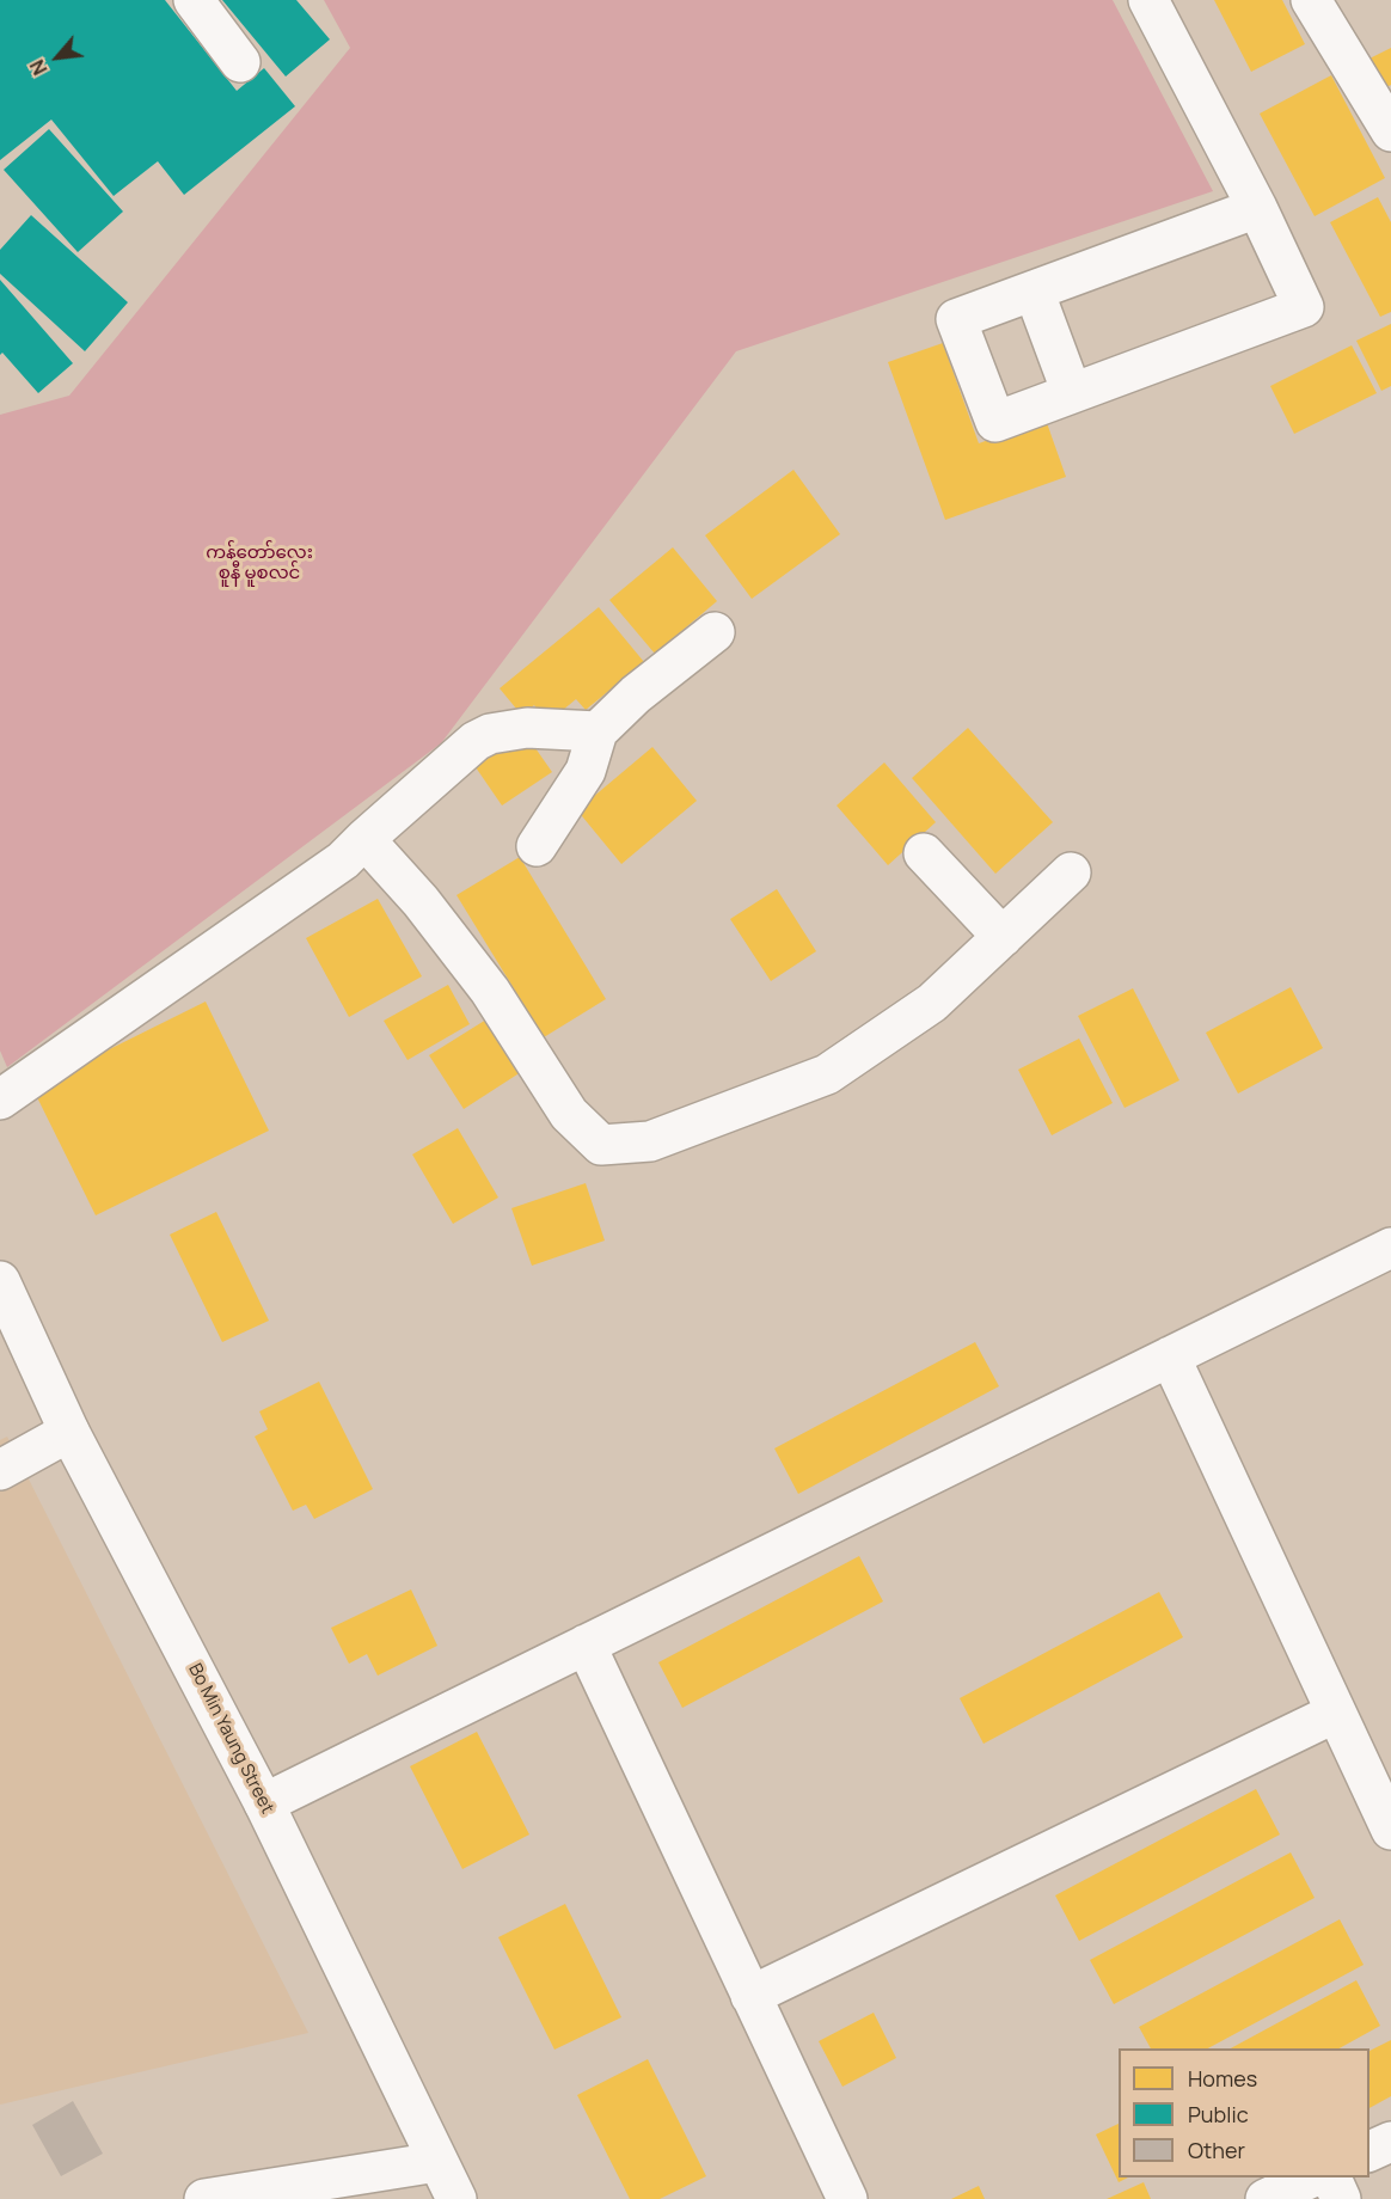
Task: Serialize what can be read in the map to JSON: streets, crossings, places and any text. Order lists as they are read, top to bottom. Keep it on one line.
{"streets":{"street":["Bo Min Yaung Street"]},"parks":["ကန်တော်လေး စူနီ မူစလင်"],"legend":["Homes","Public","Other"],"north":"bottom left"}
